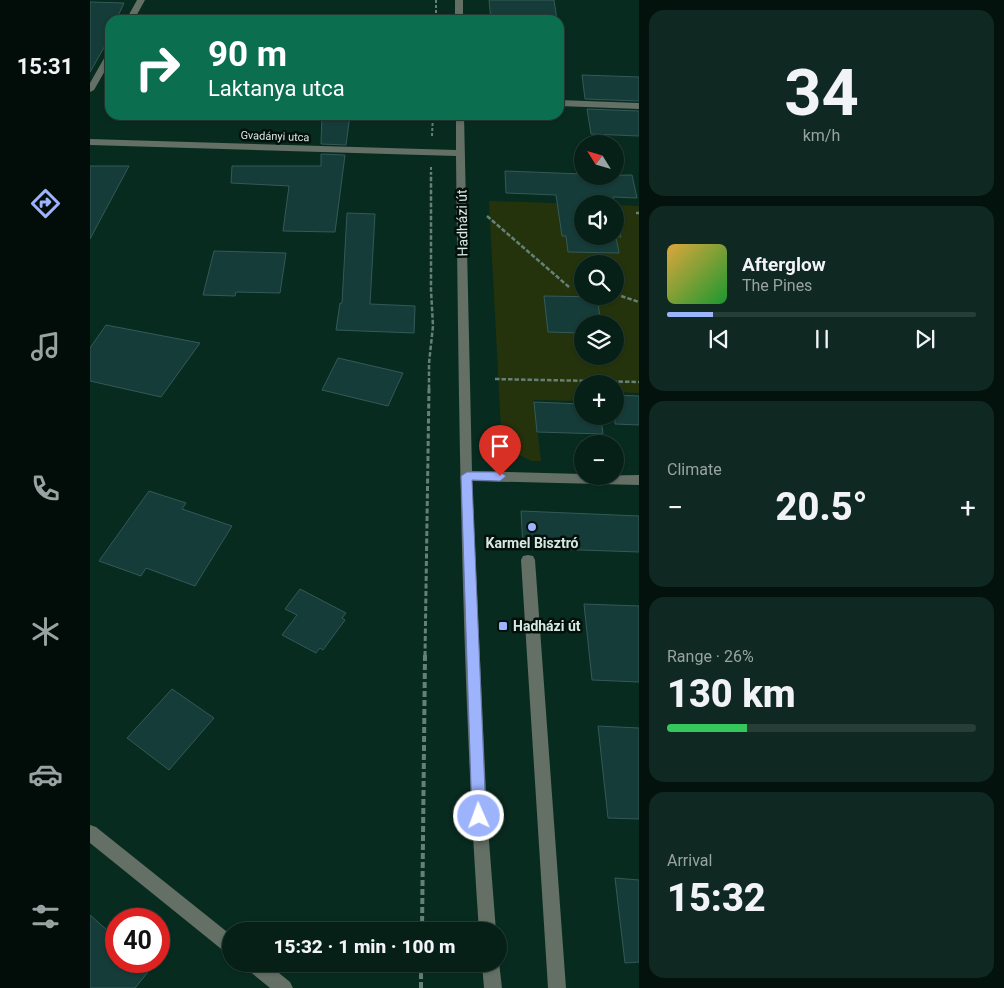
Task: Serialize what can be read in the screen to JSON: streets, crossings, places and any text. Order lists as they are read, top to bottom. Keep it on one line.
{"streets":{"street":["Gvadányi utca","Hadházi út"]},"crossings":[["Gvadányi utca","Hadházi út"]],"places":{"other":["Karmel Bisztró"],"transit":["Hadházi út"]},"north":"top left","page":{"tabs":"15:31","tile":[["34","km/h"],"Climate",["Range · 26%","130 km"],["Arrival","15:32"]],"turn":["90 m","Laktanya utca"],"map_buttons":["+","−"],"song":["Afterglow","The Pines"],"heat":["−","20.5°","+"],"limit":"40","trip":"15:32 · 1 min · 100 m"}}
